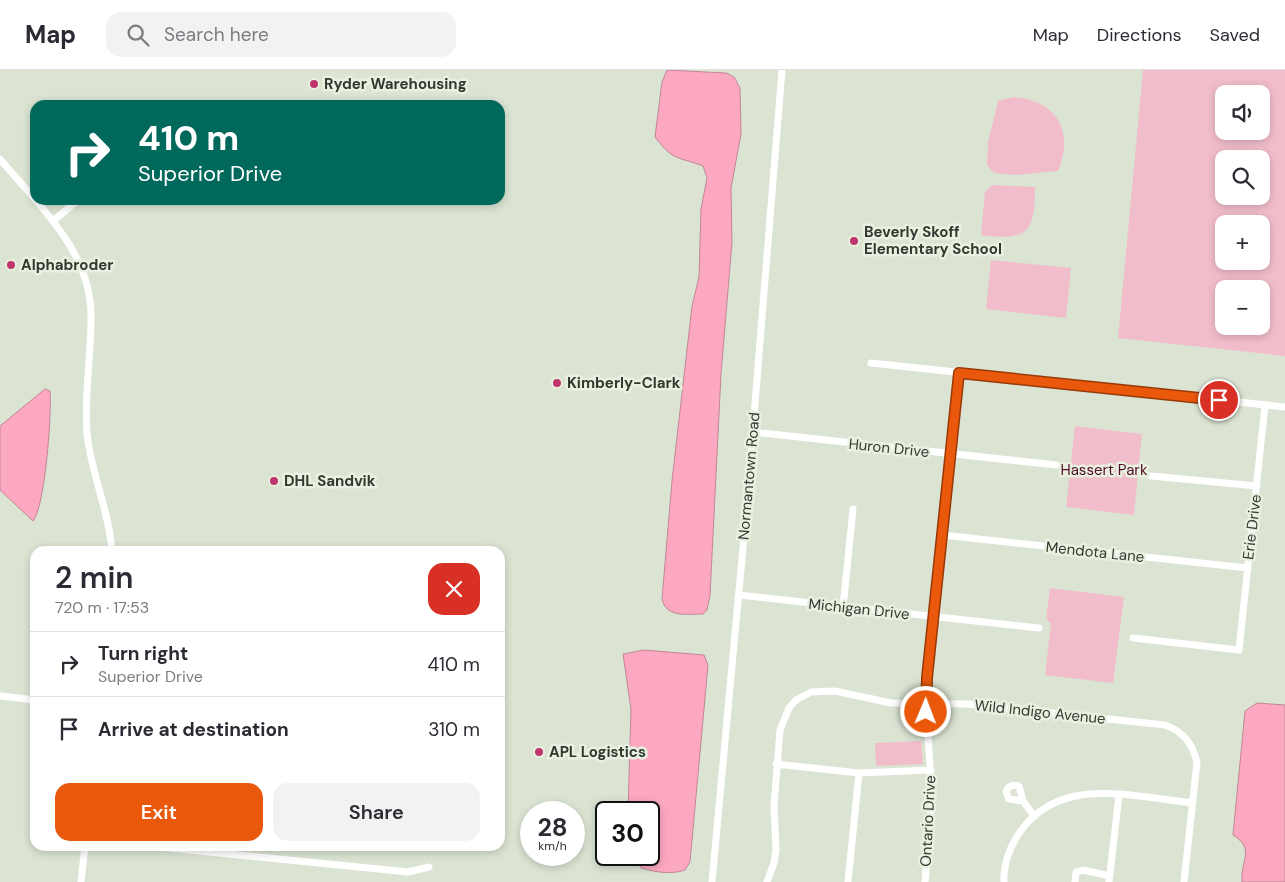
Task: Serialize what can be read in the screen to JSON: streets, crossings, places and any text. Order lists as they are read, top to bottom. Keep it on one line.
{"streets":{"street":["Huron Drive","Normantown Road","Erie Drive","Mendota Lane","Michigan Drive","Wild Indigo Avenue","Ontario Drive"]},"crossings":[["Huron Drive","Normantown Road"],["Huron Drive","Ontario Drive"],["Normantown Road","Michigan Drive"],["Erie Drive","Mendota Lane"],["Mendota Lane","Ontario Drive"],["Michigan Drive","Ontario Drive"],["Wild Indigo Avenue","Ontario Drive"]],"parks":["Hassert Park"],"places":["Ryder Warehousing","Beverly Skoff Elementary School","Alphabroder","Kimberly-Clark","DHL Sandvik","APL Logistics"],"page":{"header":"Map","search":"Search here","nav":["Map","Directions","Saved"],"map_buttons":["+","−"],"turn":["410 m","Superior Drive"],"heading":["2 min","720 m · 17:53"],"list":[{"name":"Turn right","note":"Superior Drive","value":"410 m"},{"name":"Arrive at destination","value":"310 m"}],"buttons":["Exit","Share"],"speed":"28 km/h","limit":"30"}}
